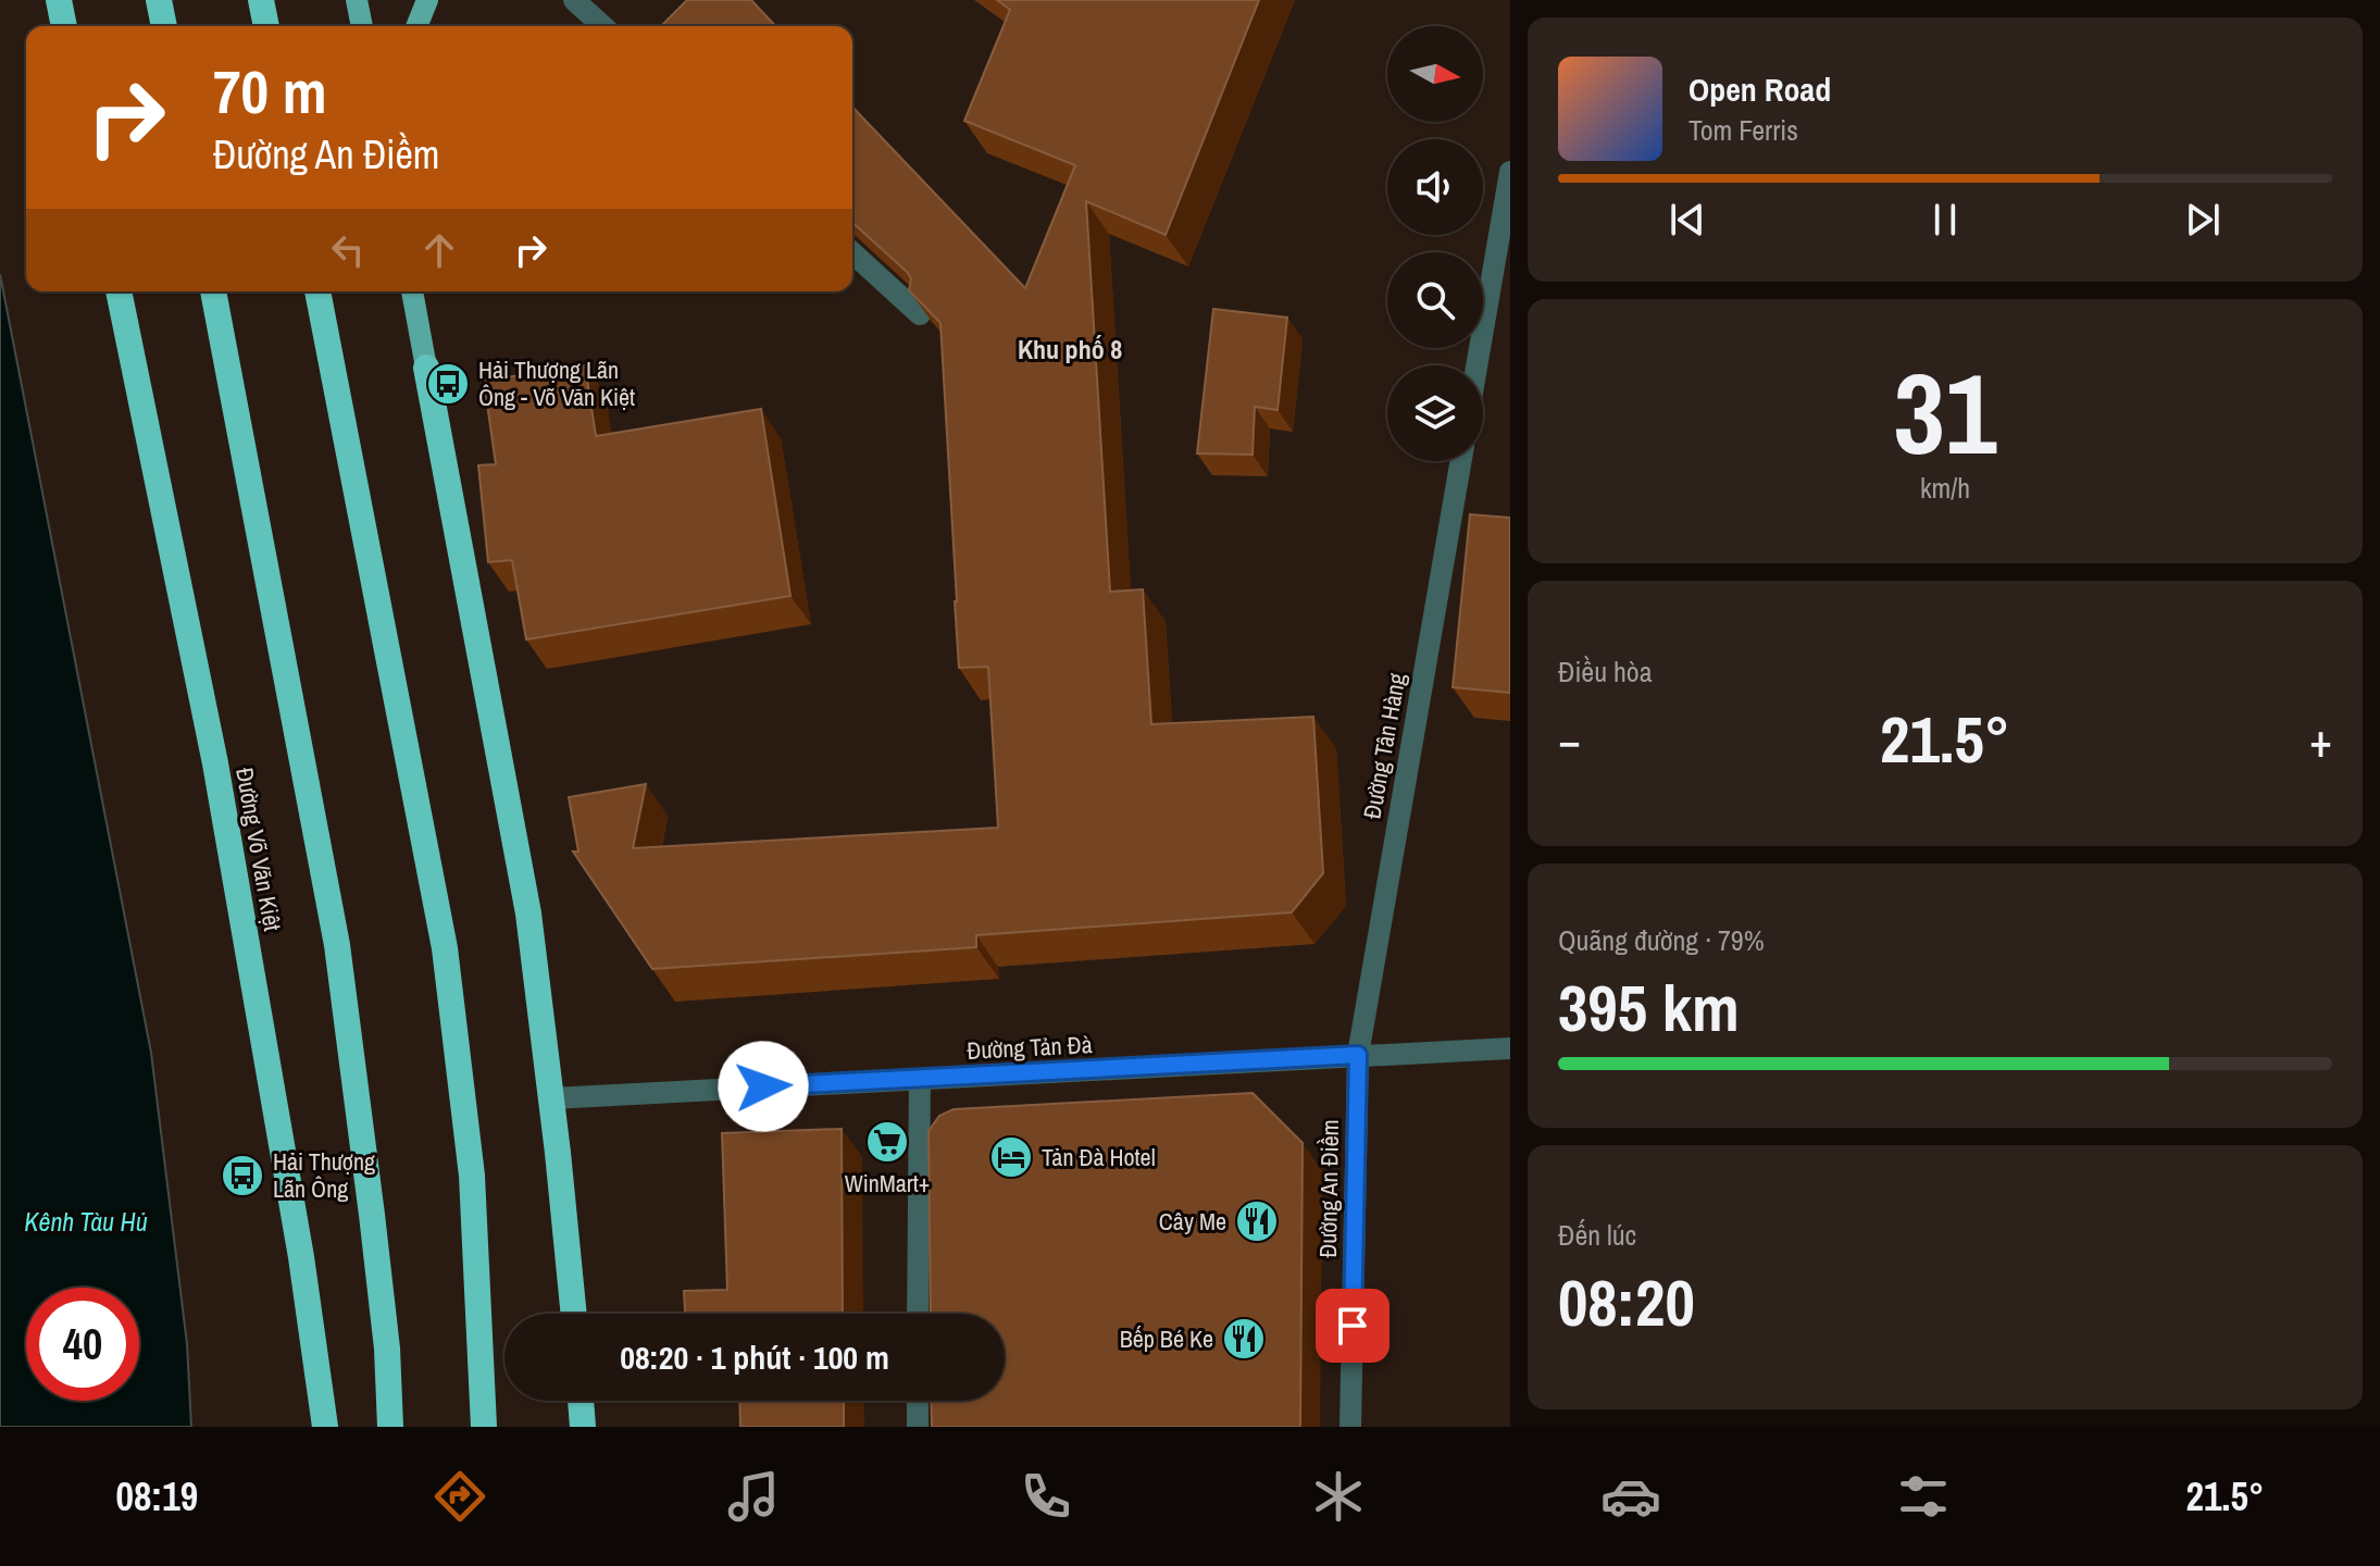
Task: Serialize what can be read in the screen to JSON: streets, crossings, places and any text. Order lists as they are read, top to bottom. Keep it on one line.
{"streets":{"highway":["Đường Võ Văn Kiệt"],"street":["Đường Tân Hàng","Đường Tản Đà","Đường An Điềm"]},"crossings":[["Đường Tân Hàng","Đường Tản Đà"],["Đường Tân Hàng","Đường An Điềm"],["Đường Tản Đà","Đường An Điềm"]],"districts":["Khu phố 8"],"water":["Kênh Tàu Hủ"],"places":{"bus stop":["Hải Thượng Lãn Ông - Võ Văn Kiệt","Hải Thượng Lãn Ông"],"supermarket":["WinMart+"],"hotel":["Tản Đà Hotel"],"restaurant":["Cây Me","Bếp Bé Ke"]},"north":"right","page":{"turn":["70 m","Đường An Điềm"],"song":["Open Road","Tom Ferris"],"tile":[["31","km/h"],"Điều hòa",["Quãng đường · 79%","395 km"],["Đến lúc","08:20"]],"heat":["−","21.5°","+"],"limit":"40","trip":"08:20 · 1 phút · 100 m","tabs":["08:19","21.5°"]}}
